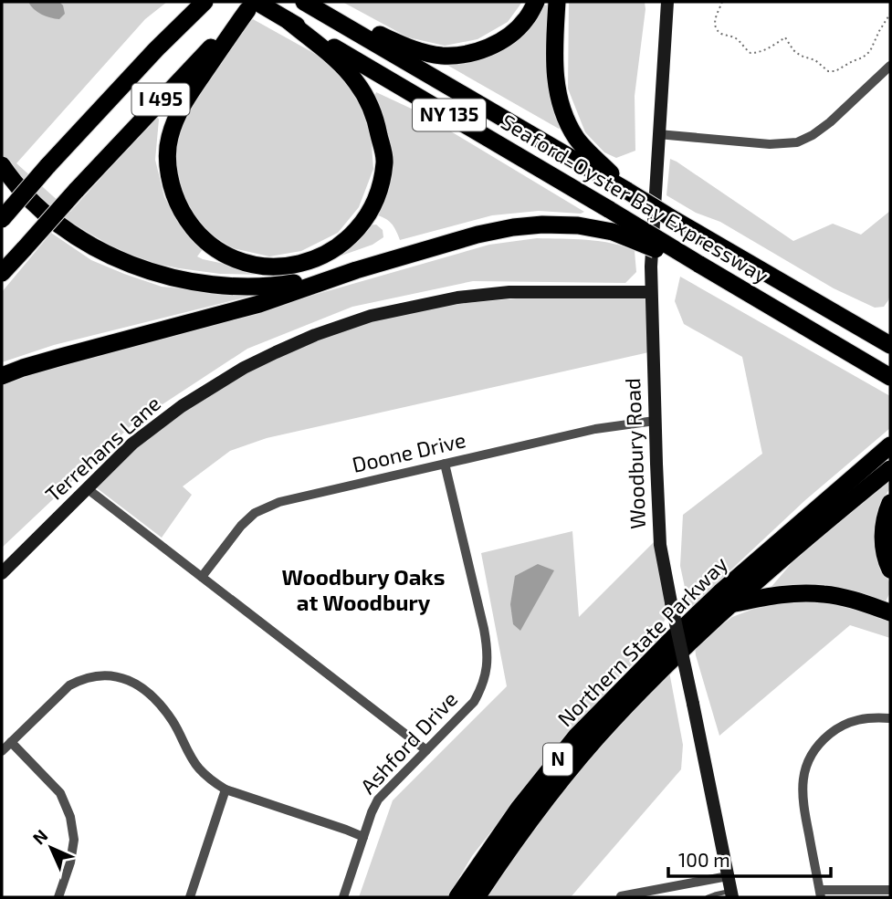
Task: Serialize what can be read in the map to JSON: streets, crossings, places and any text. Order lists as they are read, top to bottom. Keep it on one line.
{"streets":{"highway":["I 495","NY 135","Seaford-Oyster Bay Expressway","Northern State Parkway","N"],"main road":["Terrehans Lane","Woodbury Road"],"street":["Doone Drive","Ashford Drive"]},"crossings":[["I 495","Seaford-Oyster Bay Expressway"],["Terrehans Lane","Woodbury Road"],["Doone Drive","Woodbury Road"],["Doone Drive","Ashford Drive"]],"districts":["Woodbury Oaks at Woodbury"],"scale_bar":"100 m","north":"top left"}
